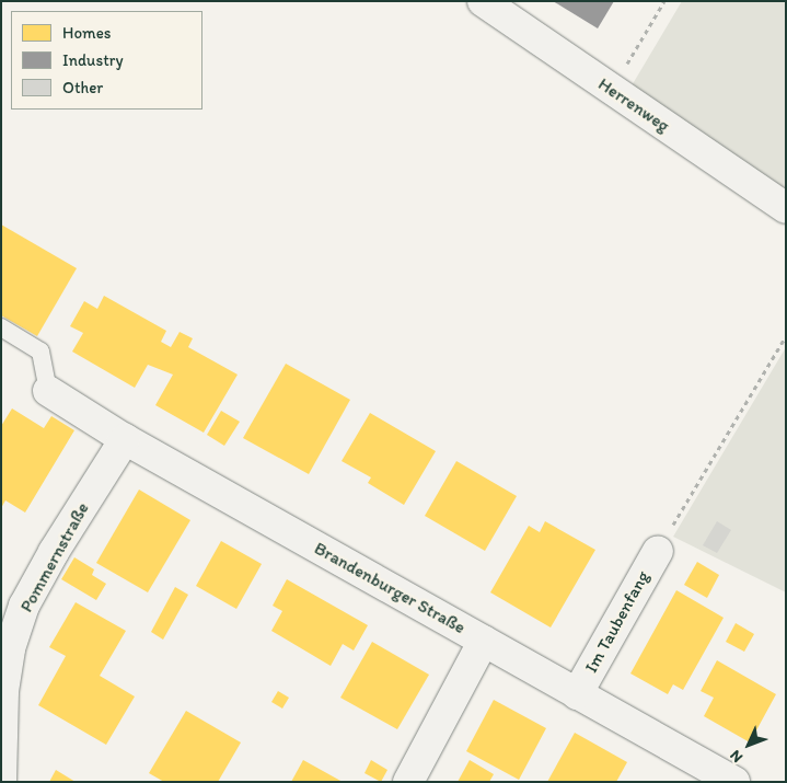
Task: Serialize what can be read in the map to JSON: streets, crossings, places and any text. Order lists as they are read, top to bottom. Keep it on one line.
{"streets":{"street":["Herrenweg","Pommernstraße","Brandenburger Straße","Im Taubenfang"]},"crossings":[["Pommernstraße","Brandenburger Straße"],["Brandenburger Straße","Im Taubenfang"]],"legend":["Homes","Industry","Other"],"north":"bottom left"}
